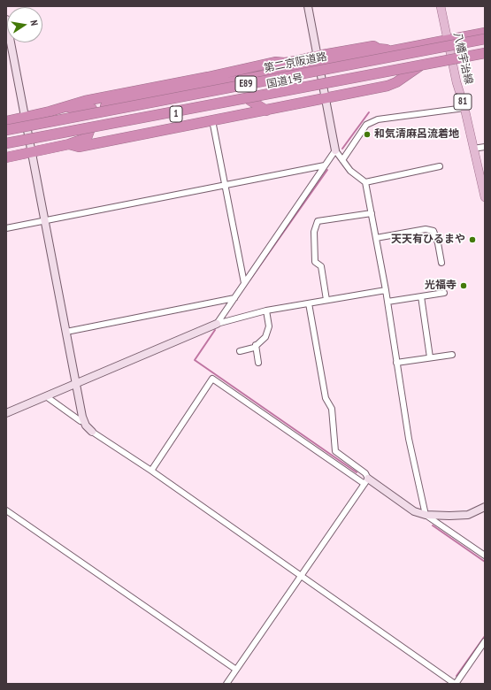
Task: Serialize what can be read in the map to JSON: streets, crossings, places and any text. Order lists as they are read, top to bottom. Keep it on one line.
{"streets":{"highway":["第二京阪道路","国道1号","E89","1"],"main road":["八幡宇治線","81"]},"crossings":[["八幡宇治線","国道1号"],["国道1号","E89"]],"places":["和気清麻呂流着地","天天有ひるまや","光福寺"],"north":"right"}
